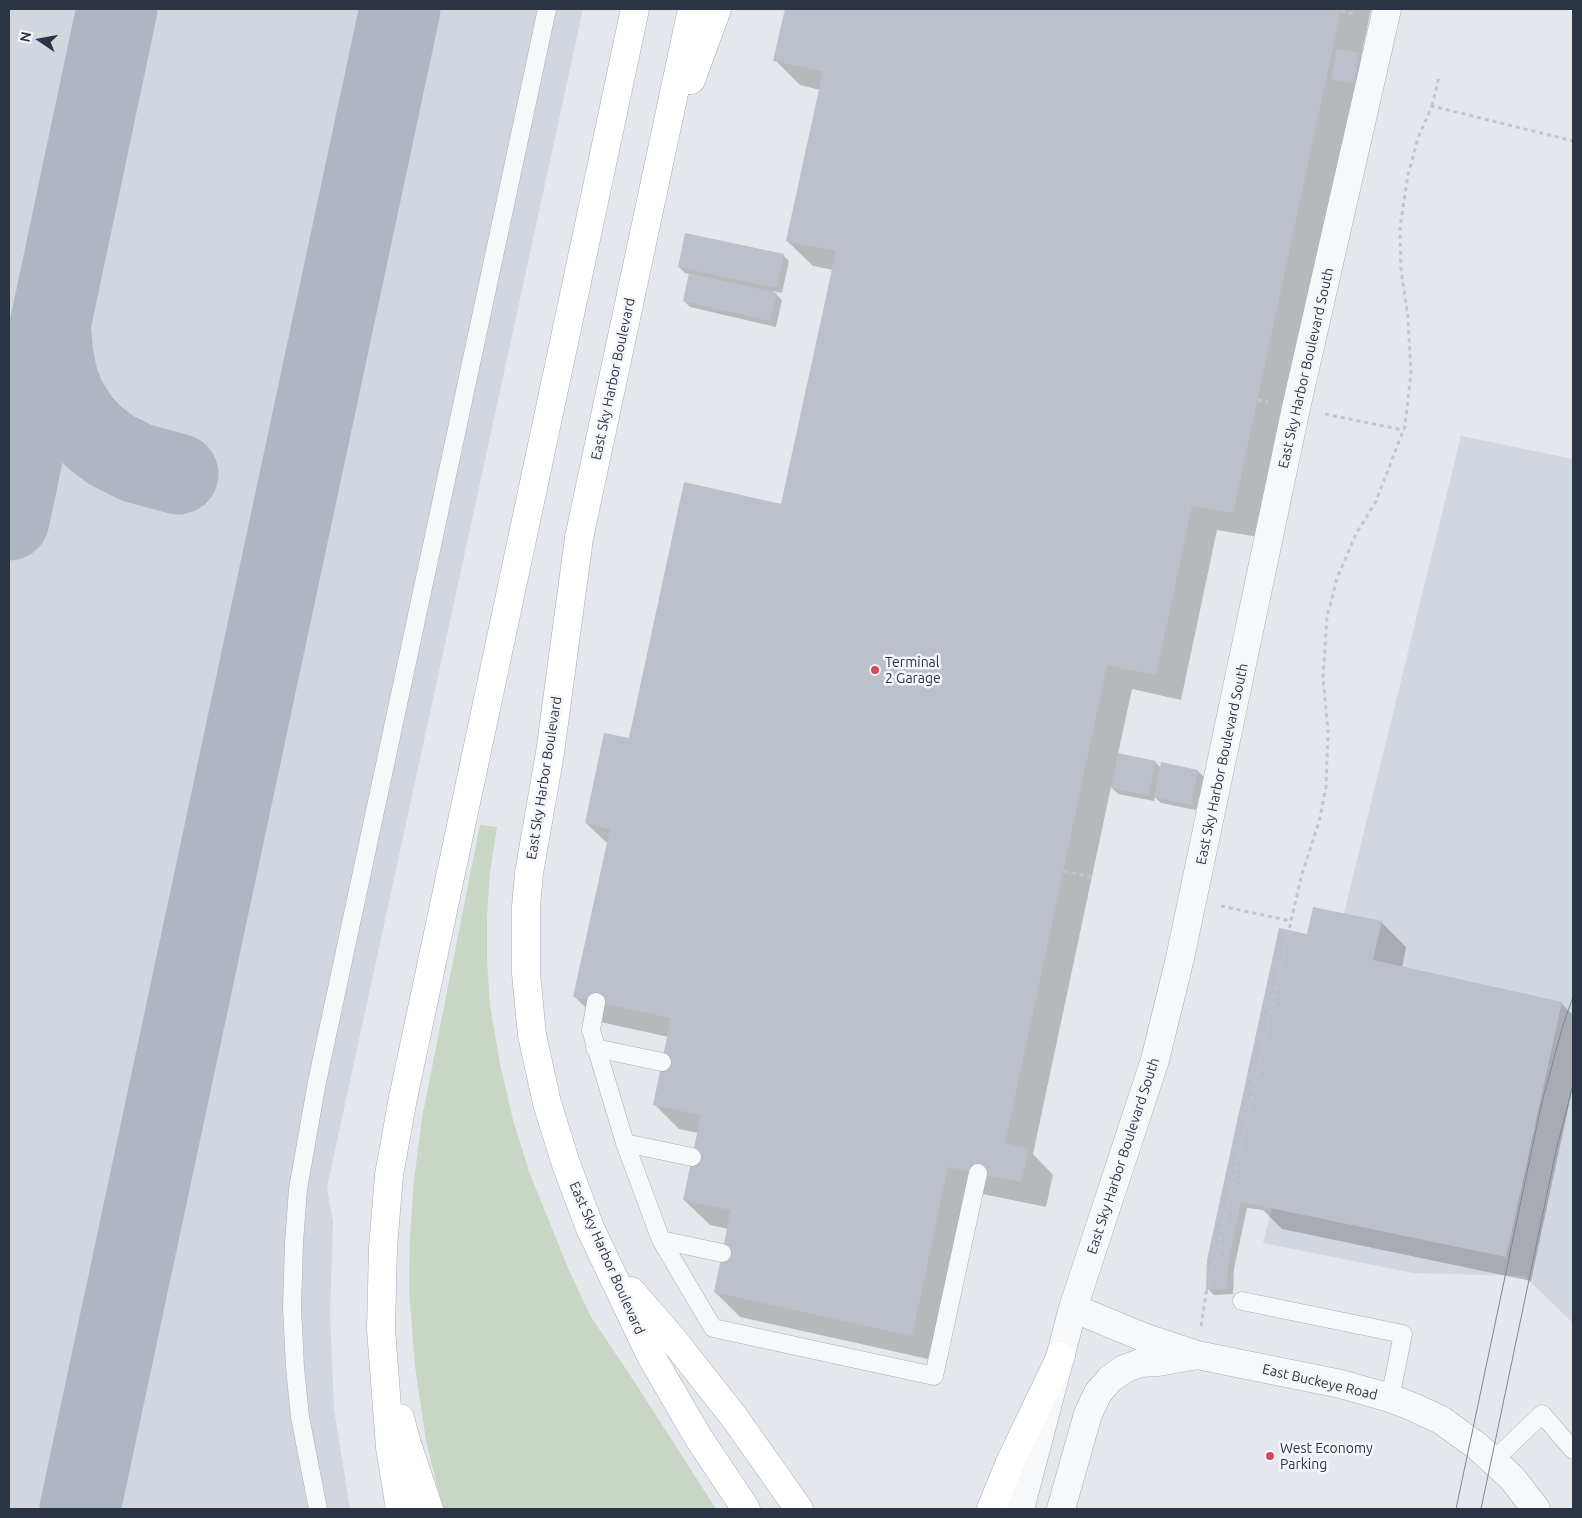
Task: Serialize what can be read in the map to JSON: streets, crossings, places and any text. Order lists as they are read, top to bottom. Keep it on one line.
{"streets":{"main road":["East Sky Harbor Boulevard"],"street":["East Sky Harbor Boulevard South","East Buckeye Road"]},"crossings":[["East Sky Harbor Boulevard South","East Buckeye Road"]],"places":["Terminal 2 Garage","West Economy Parking"],"north":"left"}
